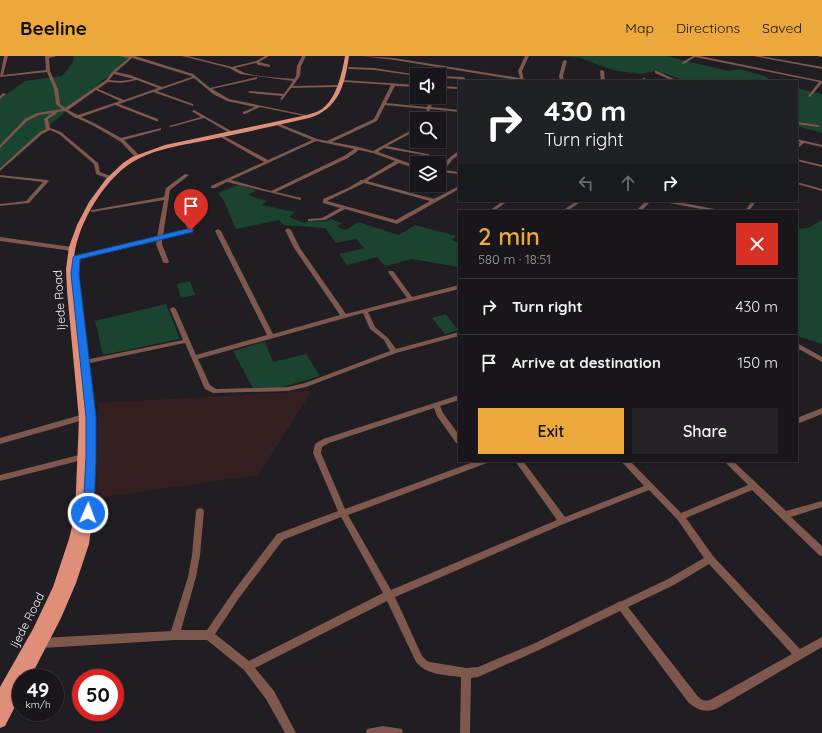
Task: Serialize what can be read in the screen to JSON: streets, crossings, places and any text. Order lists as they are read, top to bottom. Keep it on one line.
{"streets":{"main road":["Ijede Road"]},"page":{"header":"Beeline","nav":["Map","Directions","Saved"],"turn":["430 m","Turn right"],"heading":["2 min","580 m · 18:51"],"list":[{"name":"Turn right","value":"430 m"},{"name":"Arrive at destination","value":"150 m"}],"buttons":["Exit","Share"],"speed":"49 km/h","limit":"50"}}
